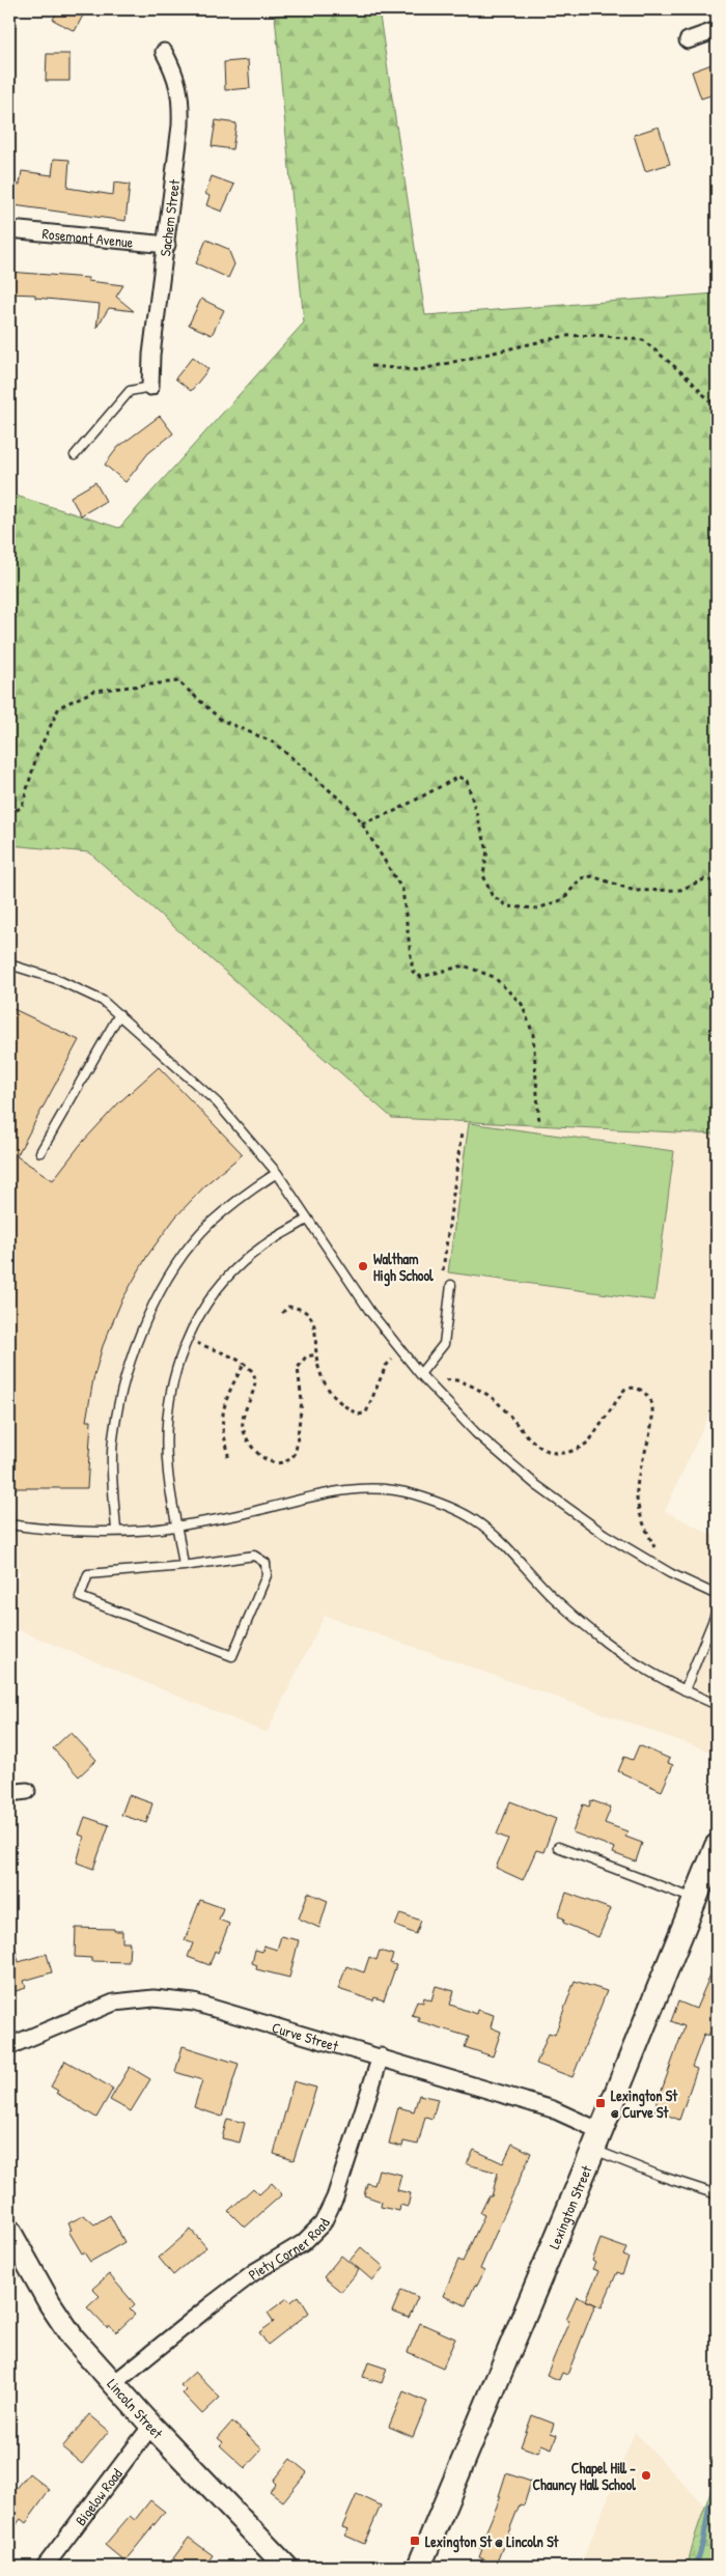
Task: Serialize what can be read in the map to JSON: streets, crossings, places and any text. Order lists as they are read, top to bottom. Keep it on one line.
{"streets":{"main road":["Lexington Street"],"street":["Sachem Street","Rosemont Avenue","Curve Street","Piety Corner Road","Lincoln Street","Bigelow Road"]},"crossings":[["Sachem Street","Rosemont Avenue"],["Curve Street","Lexington Street"],["Curve Street","Piety Corner Road"],["Piety Corner Road","Lincoln Street"],["Lincoln Street","Bigelow Road"]],"places":{"other":["Waltham High School","Chapel Hill - Chauncy Hall School"],"transit":["Lexington St @ Curve St","Lexington St @ Lincoln St"]}}
